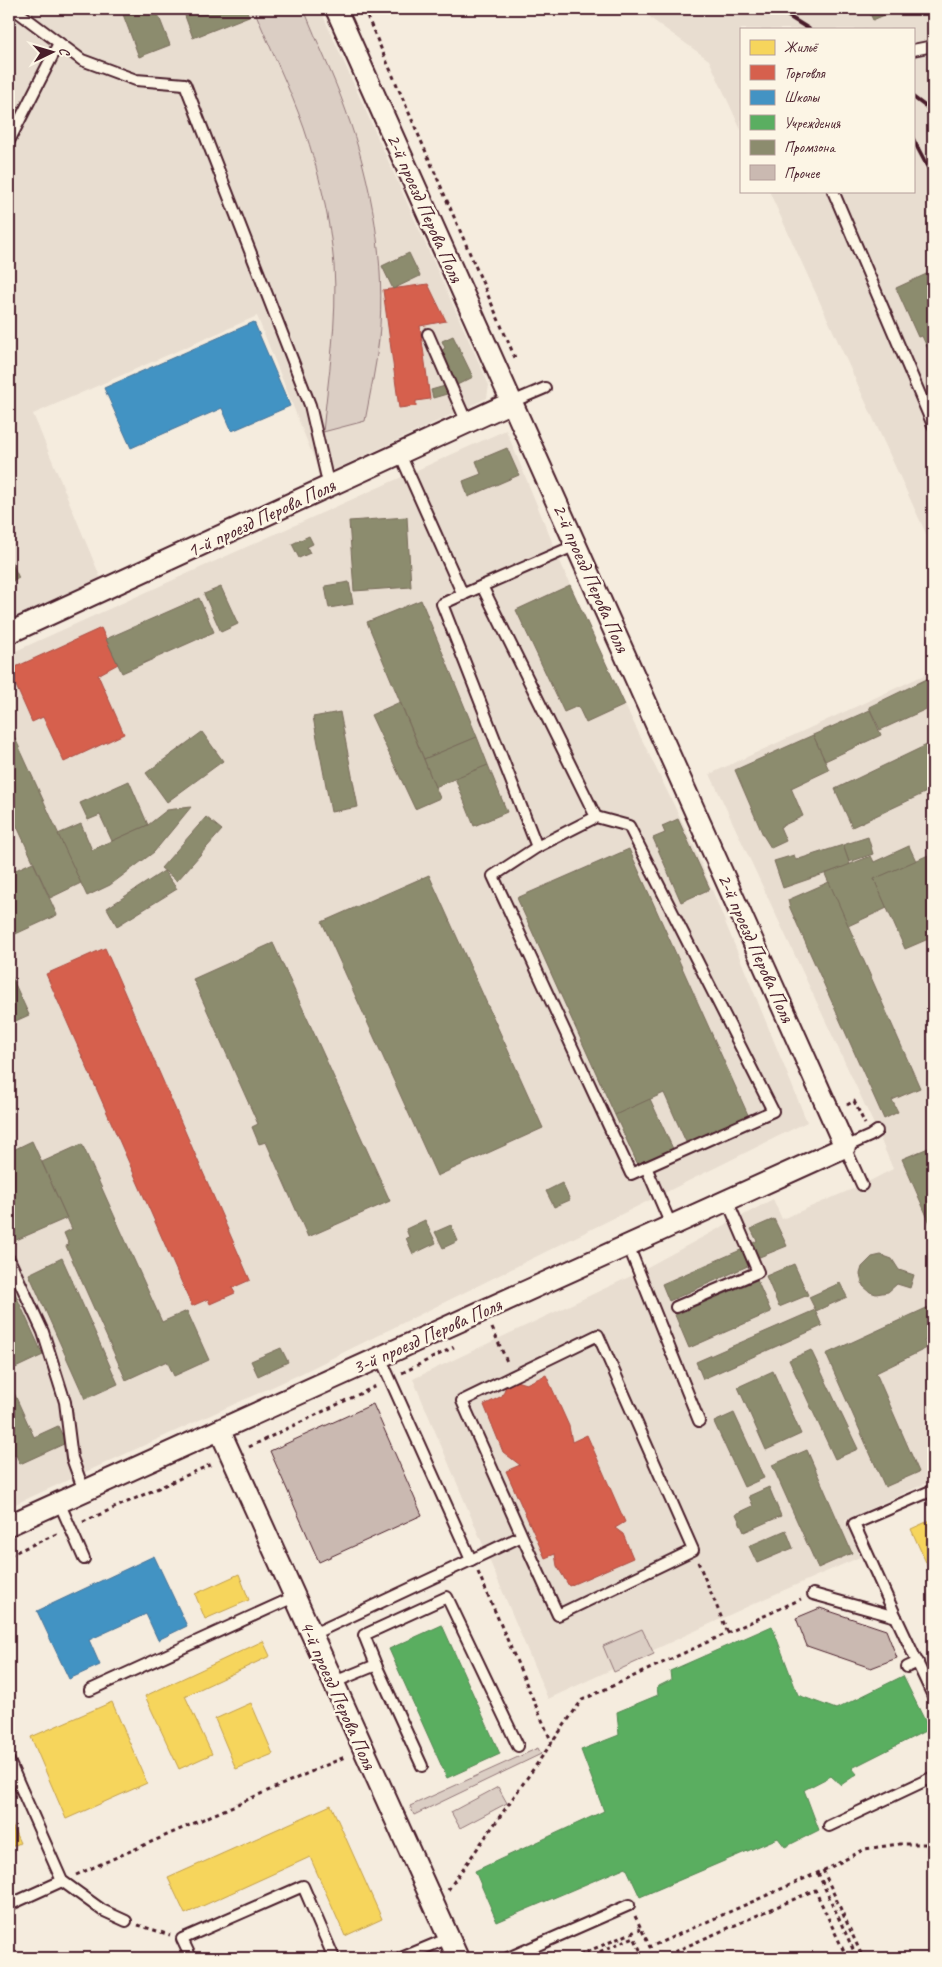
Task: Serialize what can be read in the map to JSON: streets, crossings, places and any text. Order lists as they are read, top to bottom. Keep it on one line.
{"streets":{"street":["2-й проезд Перова Поля","1-й проезд Перова Поля","3-й проезд Перова Поля","4-й проезд Перова Поля"]},"crossings":[["2-й проезд Перова Поля","1-й проезд Перова Поля"],["2-й проезд Перова Поля","3-й проезд Перова Поля"],["3-й проезд Перова Поля","4-й проезд Перова Поля"]],"legend":["Жильё","Торговля","Школы","Учреждения","Промзона","Прочее"],"north":"right"}
